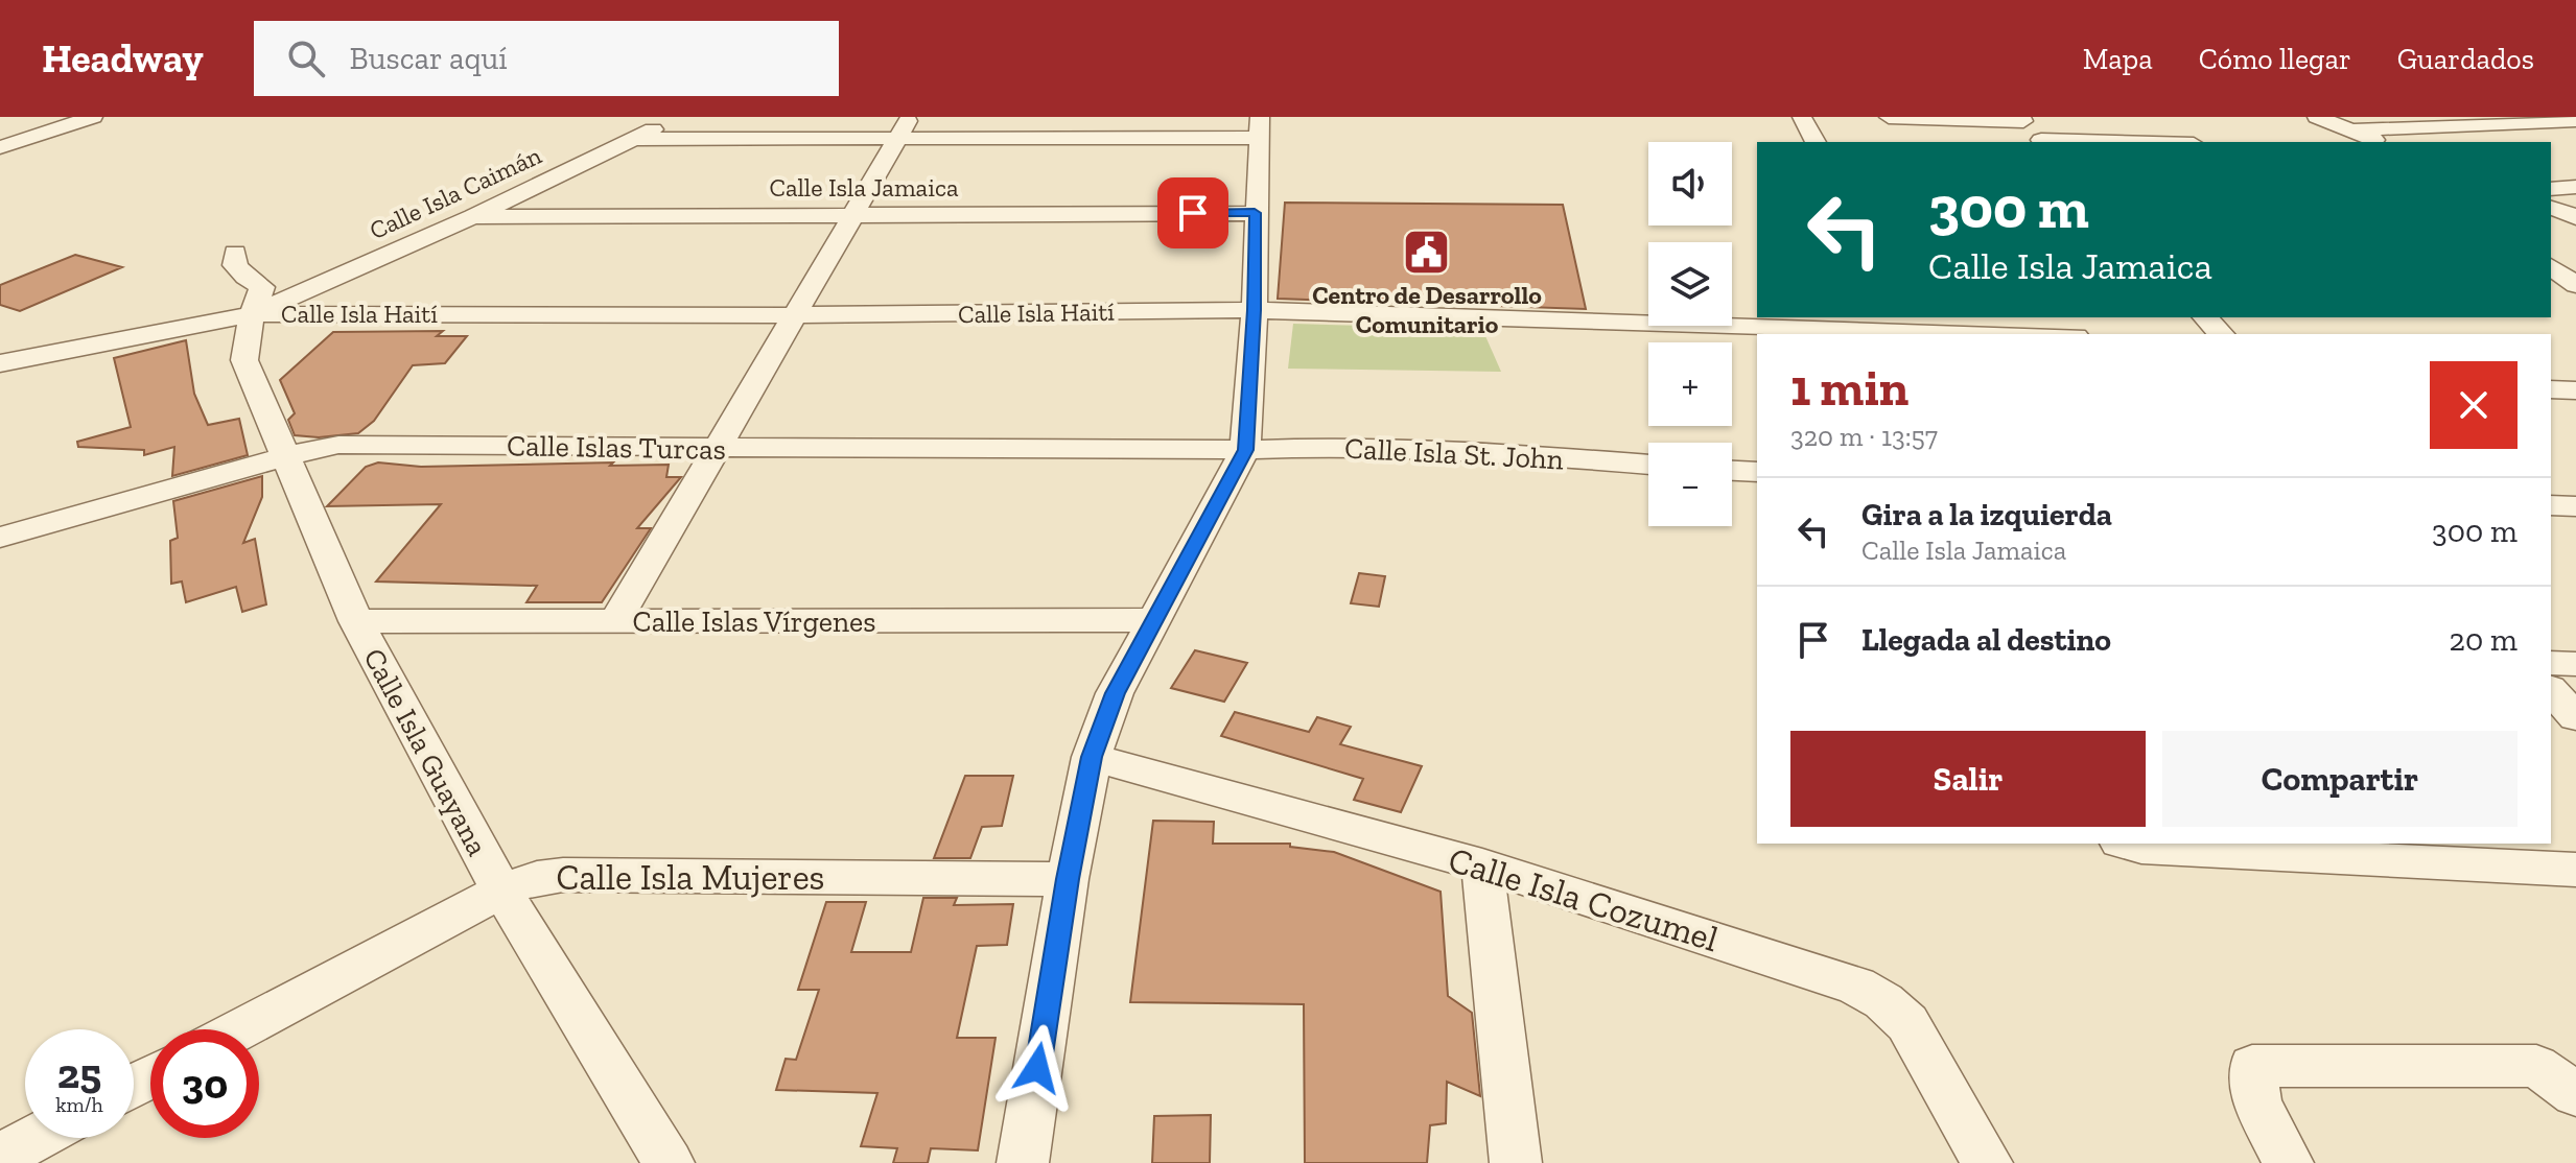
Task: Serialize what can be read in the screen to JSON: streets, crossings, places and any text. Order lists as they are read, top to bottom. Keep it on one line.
{"streets":{"street":["Calle Isla Jamaica","Calle Isla Caimán","Calle Isla Haití","Calle Islas Turcas","Calle Isla St. John","Calle Islas Vírgenes","Calle Isla Guayana","Calle Isla Mujeres","Calle Isla Cozumel"]},"crossings":[["Calle Isla Jamaica","Calle Isla Caimán"],["Calle Isla Caimán","Calle Isla Haití"],["Calle Isla Caimán","Calle Isla Guayana"],["Calle Isla Haití","Calle Isla Guayana"],["Calle Islas Turcas","Calle Isla St. John"],["Calle Islas Turcas","Calle Isla Guayana"],["Calle Islas Vírgenes","Calle Isla Guayana"],["Calle Isla Guayana","Calle Isla Mujeres"]],"places":{"public building":["Centro de Desarrollo Comunitario"]},"page":{"header":"Headway","search":"Buscar aquí","nav":["Mapa","Cómo llegar","Guardados"],"map_buttons":["+","−"],"turn":["300 m","Calle Isla Jamaica"],"heading":["1 min","320 m · 13:57"],"list":[{"name":"Gira a la izquierda","note":"Calle Isla Jamaica","value":"300 m"},{"name":"Llegada al destino","value":"20 m"}],"buttons":["Salir","Compartir"],"speed":"25 km/h","limit":"30"}}
